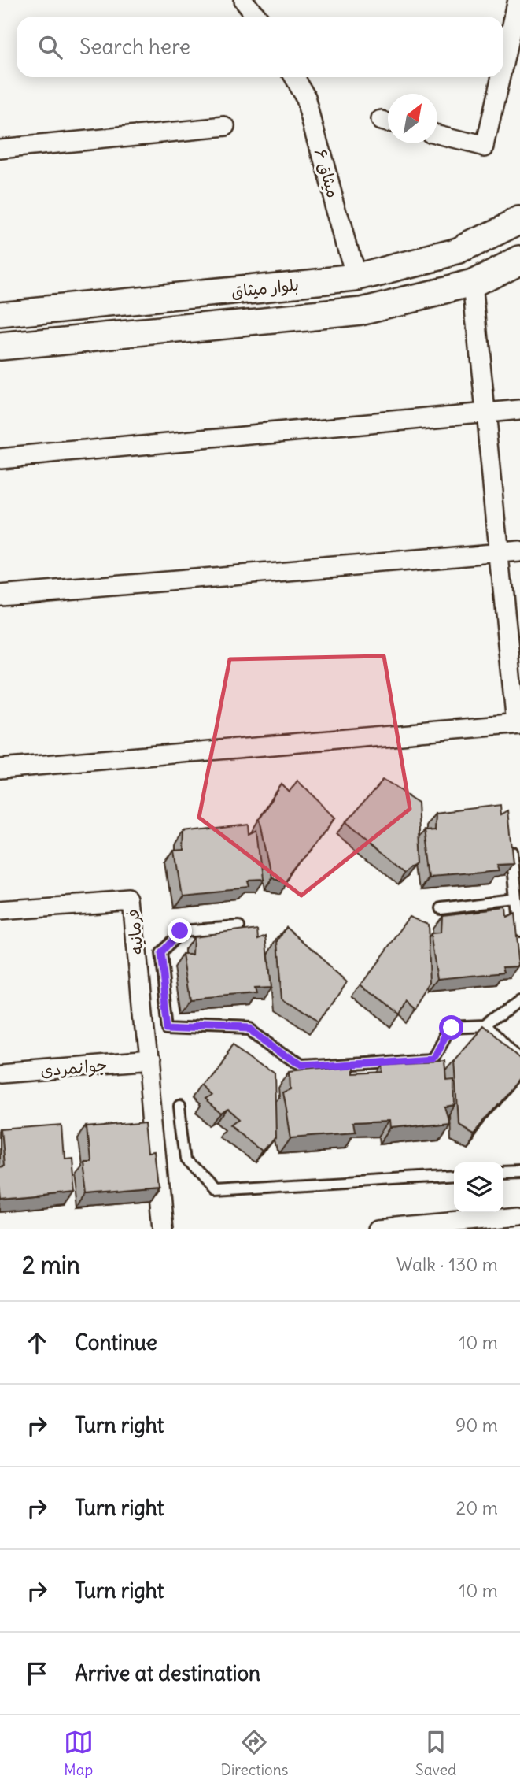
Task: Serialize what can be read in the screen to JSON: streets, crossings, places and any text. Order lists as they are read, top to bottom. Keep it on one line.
{"streets":{"street":["میثاق ۶","بلوار میثاق","فرمانیه","جوانمردی"]},"crossings":[["میثاق ۶","بلوار میثاق"],["فرمانیه","جوانمردی"]],"north":"top right","page":{"search":"Search here","heading":["2 min","Walk · 130 m"],"list":[["Continue","10 m"],["Turn right","90 m"],["Turn right","20 m"],["Turn right","10 m"],"Arrive at destination"],"nav":["Map","Directions","Saved"]}}
